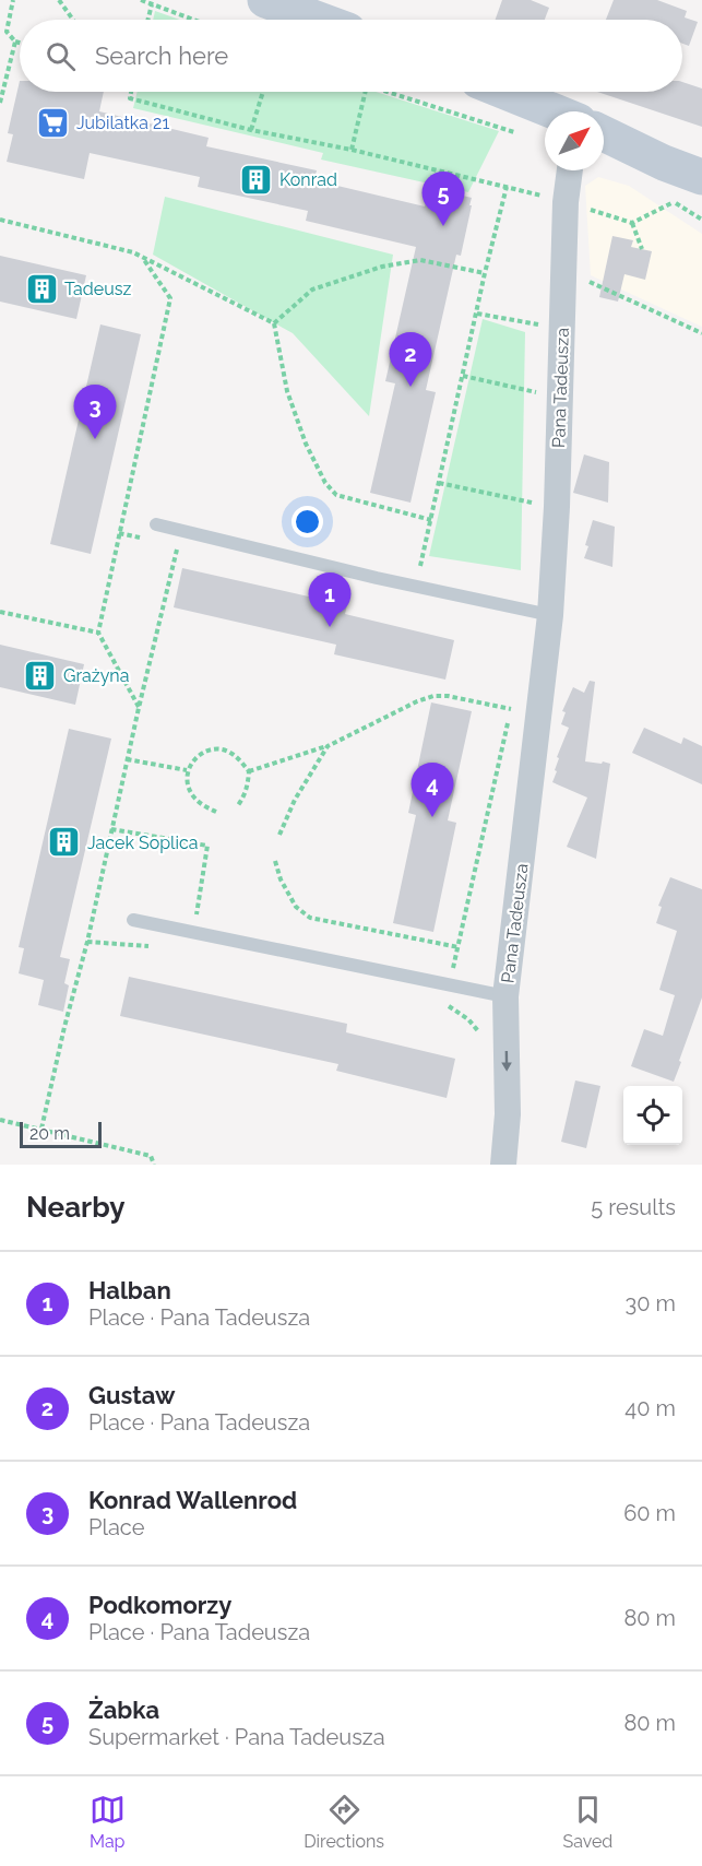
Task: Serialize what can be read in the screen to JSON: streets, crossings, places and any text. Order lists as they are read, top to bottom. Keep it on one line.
{"streets":{"street":["Pana Tadeusza"]},"places":{"supermarket":["Jubilatka 21"],"building":["Konrad","Tadeusz","Grażyna","Jacek Soplica"]},"scale_bar":"20 m","north":"top right","page":{"search":"Search here","pins":["5","2","3","1","4"],"scale":"20 m","heading":["Nearby","5 results"],"list":[{"mark":"1","name":"Halban","note":"Place · Pana Tadeusza","value":"30 m"},{"mark":"2","name":"Gustaw","note":"Place · Pana Tadeusza","value":"40 m"},{"mark":"3","name":"Konrad Wallenrod","note":"Place","value":"60 m"},{"mark":"4","name":"Podkomorzy","note":"Place · Pana Tadeusza","value":"80 m"},{"mark":"5","name":"Żabka","note":"Supermarket · Pana Tadeusza","value":"80 m"}],"nav":["Map","Directions","Saved"]}}
